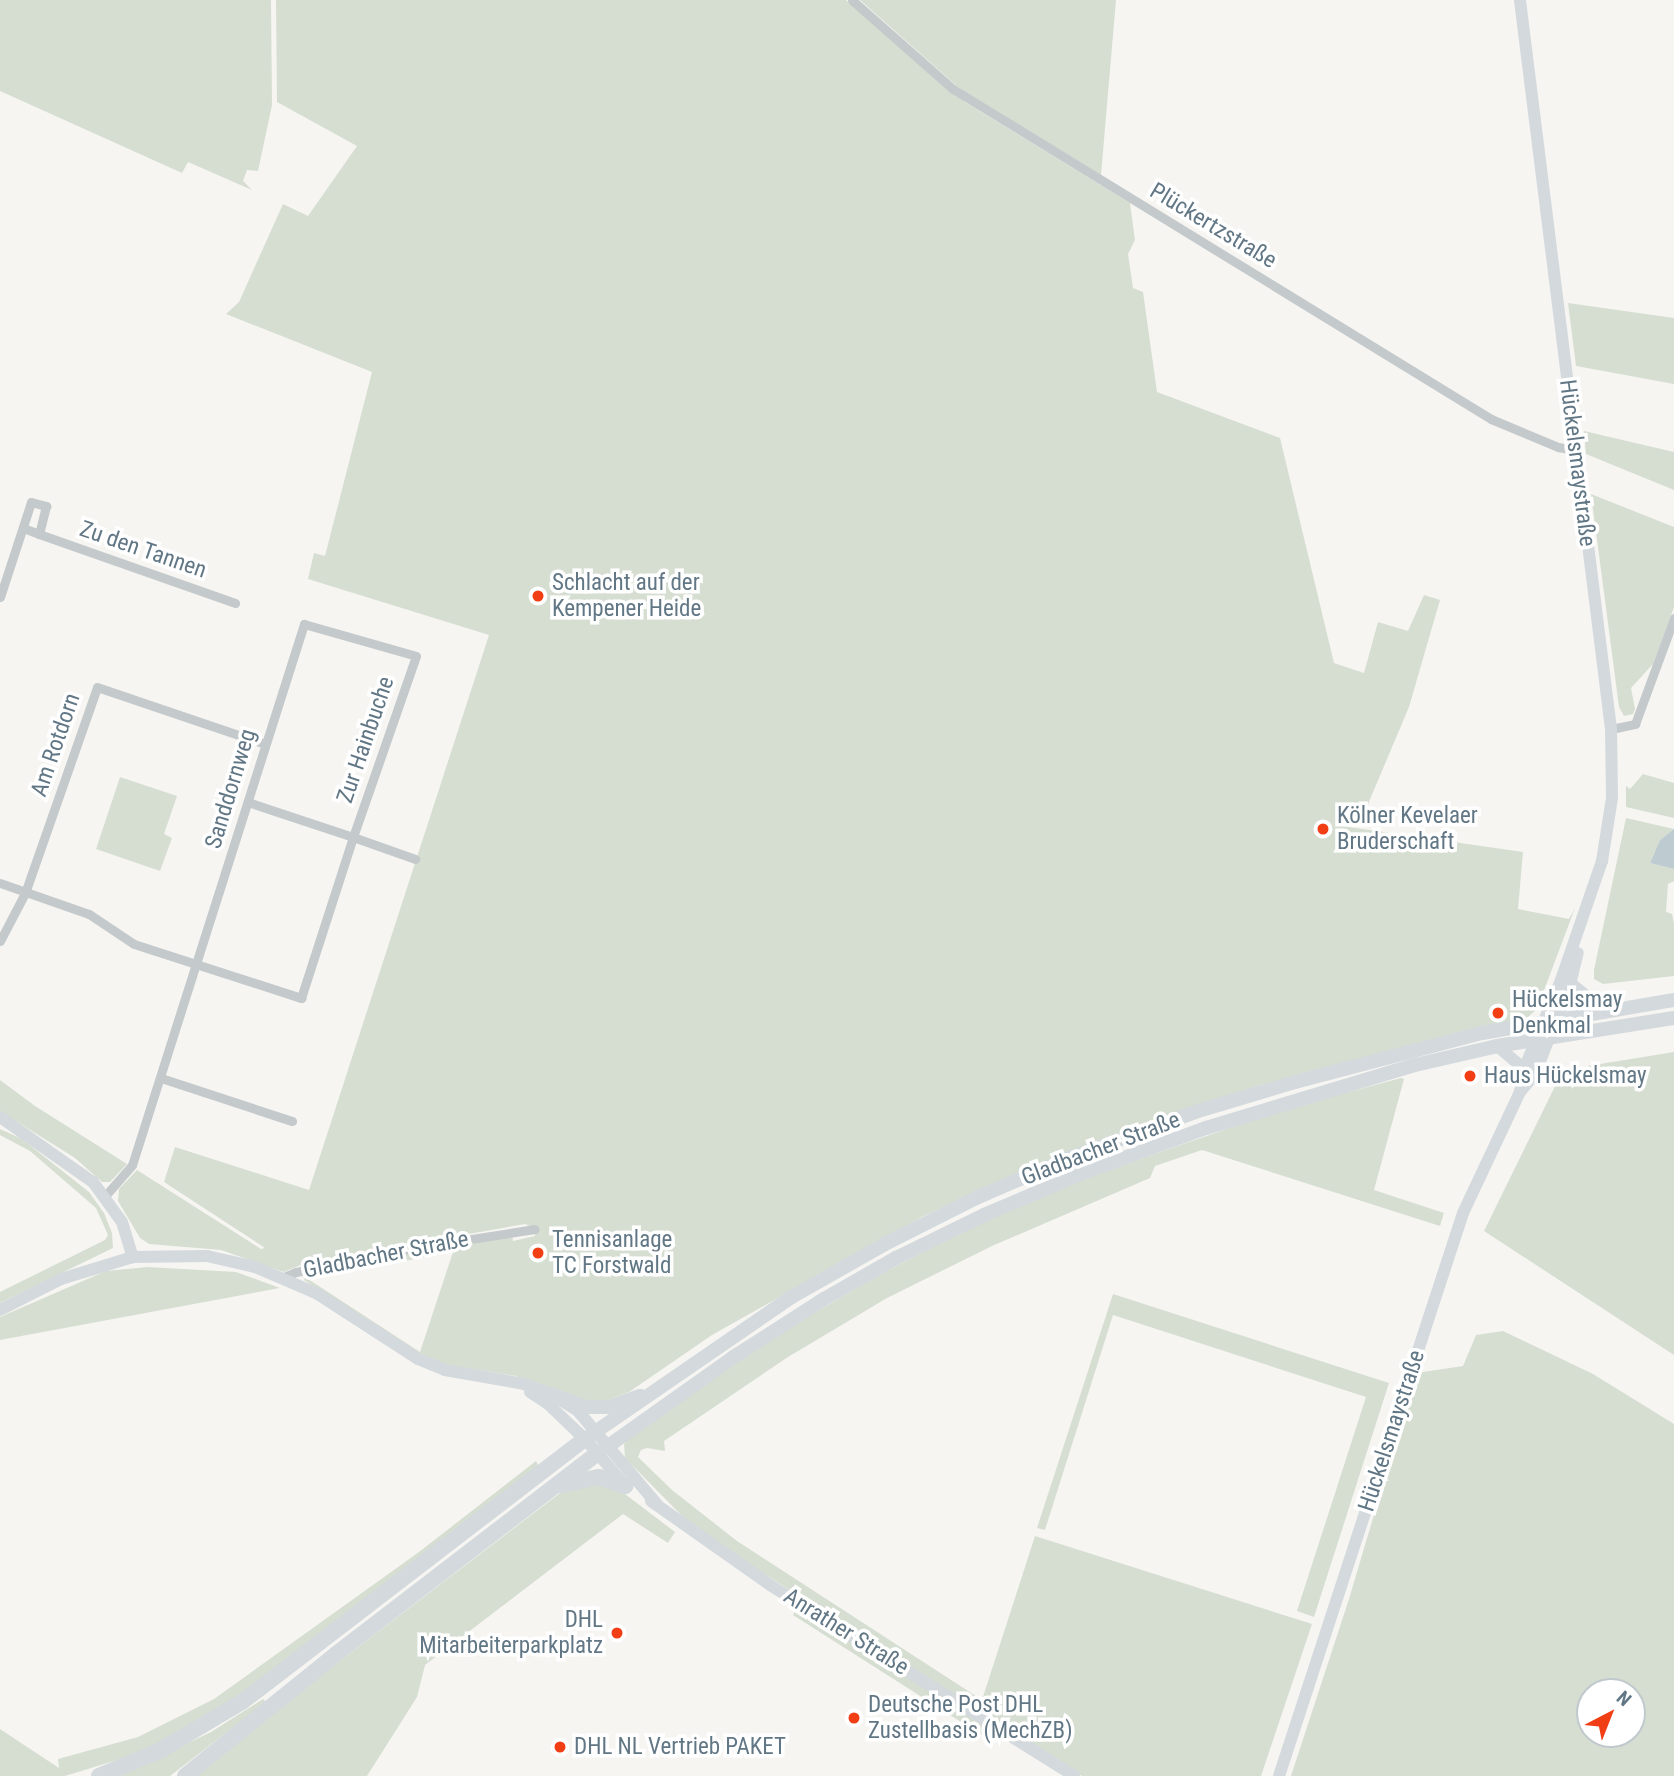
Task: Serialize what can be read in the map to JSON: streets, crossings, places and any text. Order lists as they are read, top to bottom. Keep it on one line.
{"streets":{"main road":["Hückelsmaystraße","Gladbacher Straße","Anrather Straße"],"street":["Plückertzstraße","Zu den Tannen","Zur Hainbuche","Am Rotdorn","Sanddornweg"]},"crossings":[["Plückertzstraße","Hückelsmaystraße"],["Hückelsmaystraße","Gladbacher Straße"],["Zur Hainbuche","Sanddornweg"],["Am Rotdorn","Sanddornweg"],["Gladbacher Straße","Anrather Straße"]],"places":["Schlacht auf der Kempener Heide","Kölner Kevelaer Bruderschaft","Hückelsmay Denkmal","Haus Hückelsmay","Tennisanlage TC Forstwald","DHL Mitarbeiterparkplatz","Deutsche Post DHL Zustellbasis (MechZB)","DHL NL Vertrieb PAKET"],"north":"top right"}
